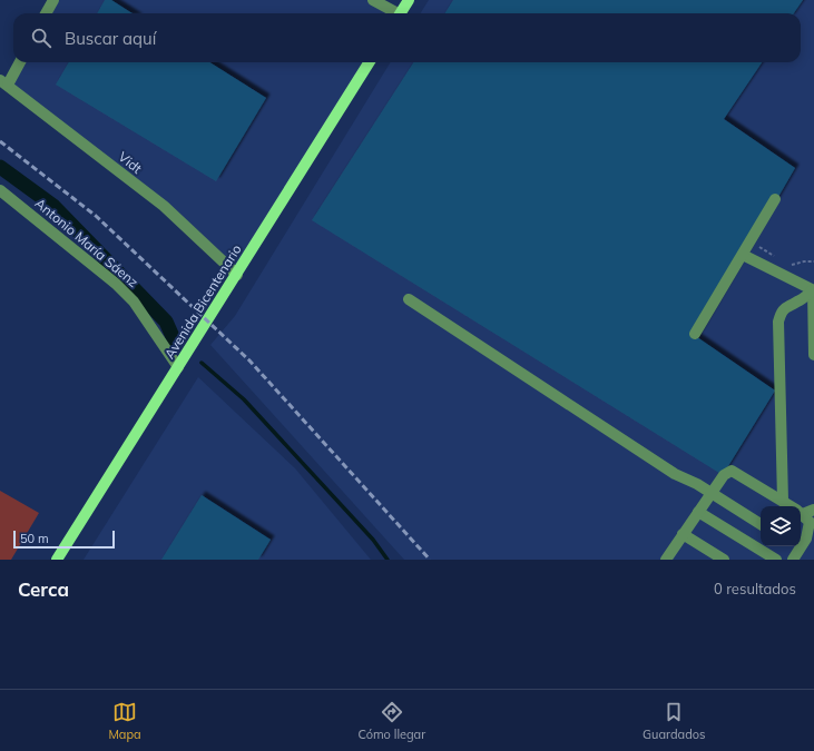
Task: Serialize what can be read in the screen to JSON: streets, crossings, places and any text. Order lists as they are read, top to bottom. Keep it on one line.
{"streets":{"main road":["Avenida Bicentenario"],"street":["Vidt","Antonio María Sáenz"]},"crossings":[["Vidt","Avenida Bicentenario"],["Antonio María Sáenz","Avenida Bicentenario"]],"scale_bar":"50 m","page":{"search":"Buscar aquí","scale":"50 m","heading":["Cerca","0 resultados"],"nav":["Mapa","Cómo llegar","Guardados"]}}
